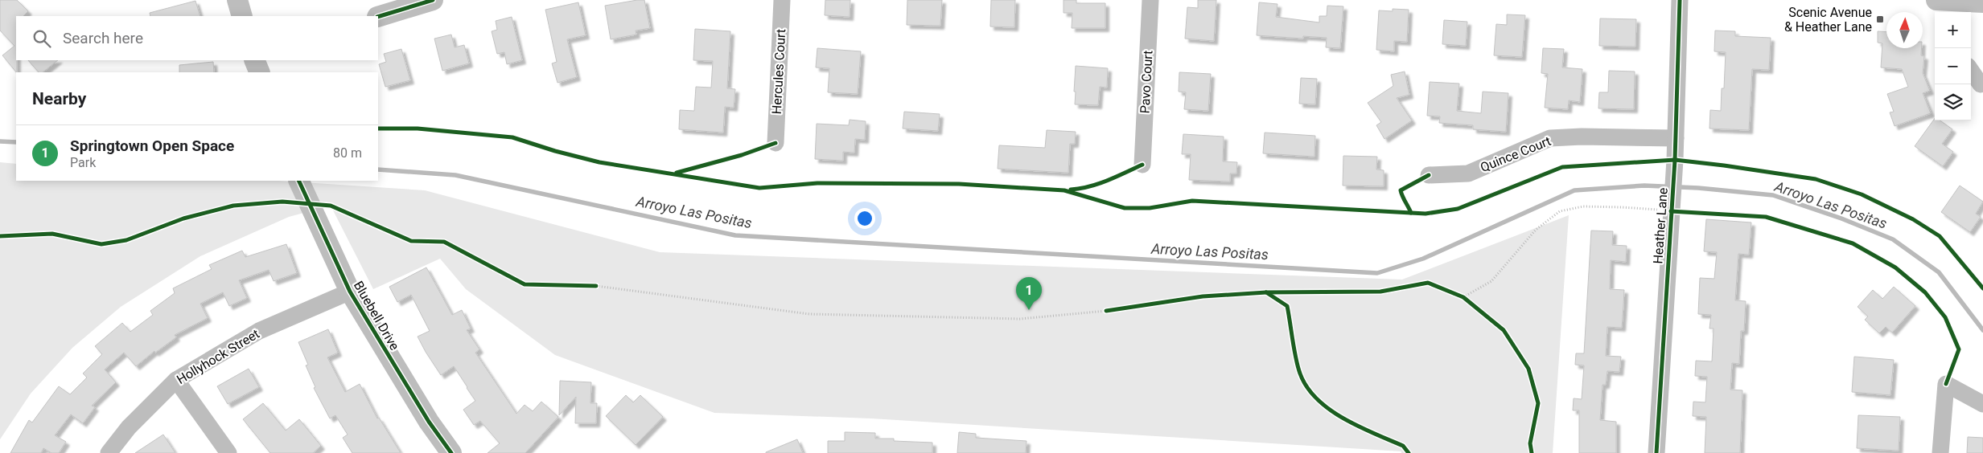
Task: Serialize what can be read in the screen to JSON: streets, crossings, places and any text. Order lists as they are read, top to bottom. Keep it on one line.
{"streets":{"street":["Hercules Court","Pavo Court","Quince Court","Heather Lane","Bluebell Drive","Hollyhock Street"]},"crossings":[["Quince Court","Heather Lane"],["Bluebell Drive","Hollyhock Street"]],"water":["Arroyo Las Positas"],"places":{"transit":["Scenic Avenue & Heather Lane"]},"north":"top","page":{"map_buttons":["+","−"],"search":"Search here","heading":"Nearby","list":[{"mark":"1","name":"Springtown Open Space","note":"Park","value":"80 m"}],"pins":"1"}}
